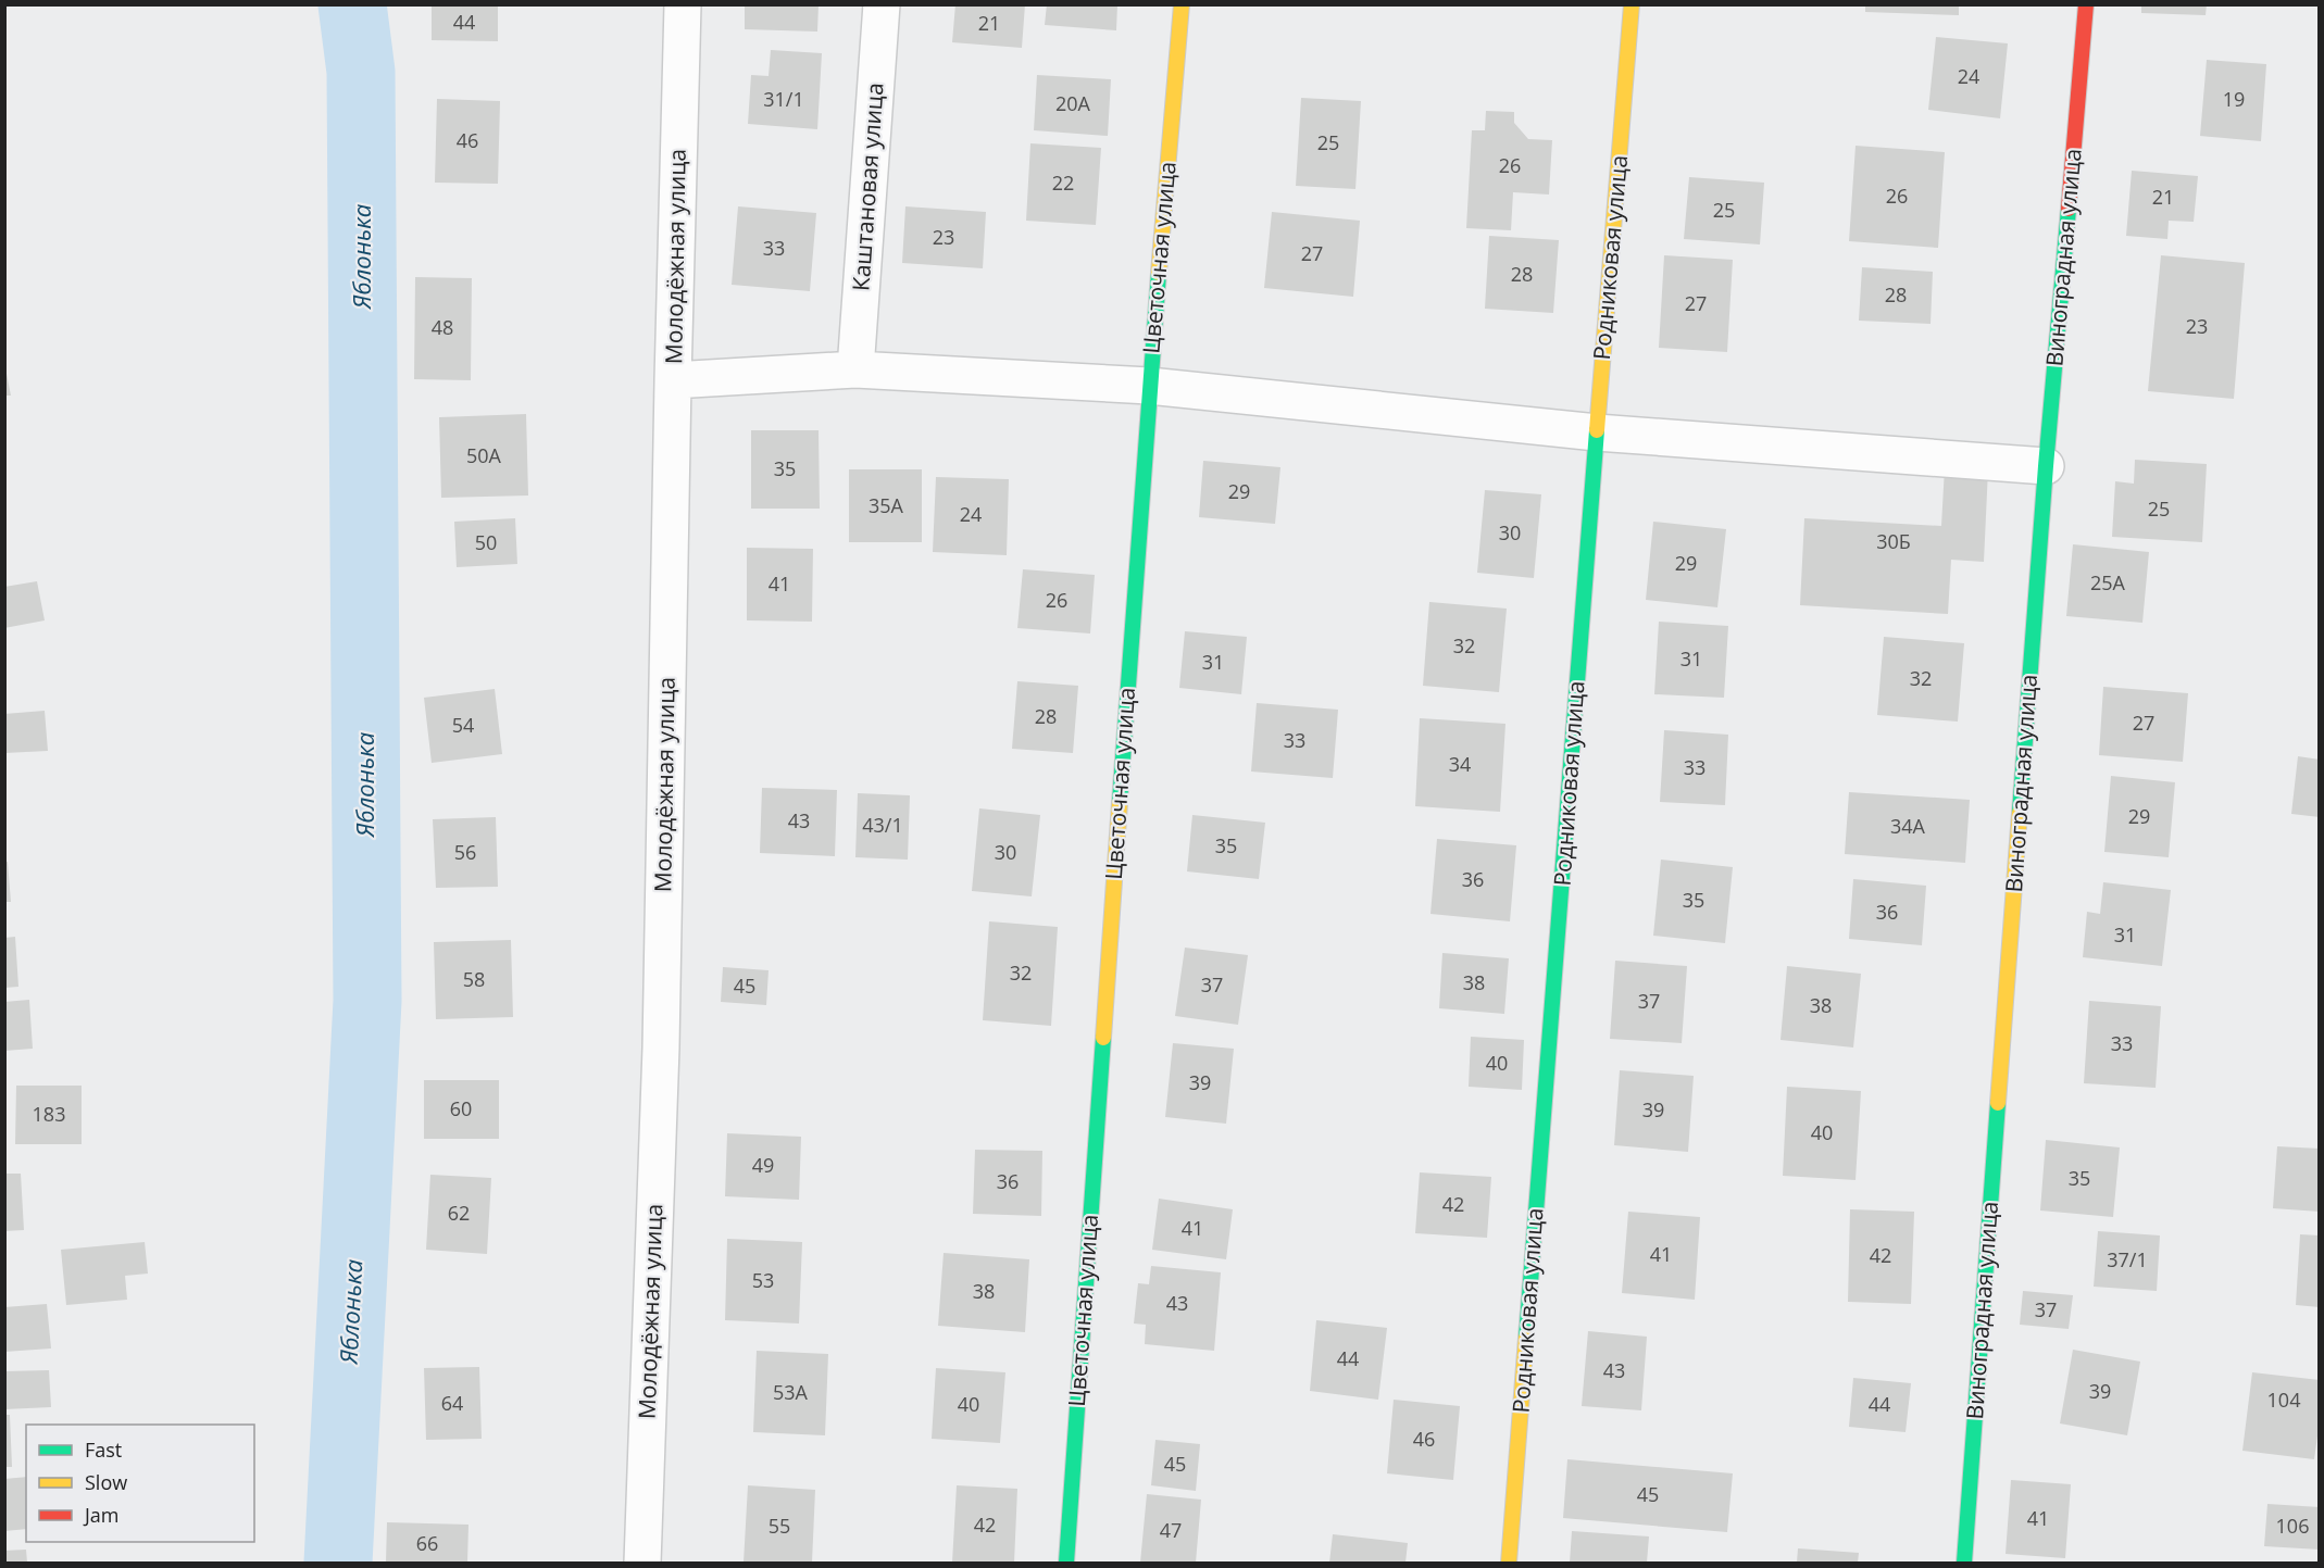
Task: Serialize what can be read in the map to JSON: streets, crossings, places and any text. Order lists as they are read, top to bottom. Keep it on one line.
{"streets":{"street":["Каштановая улица","Молодёжная улица","Цветочная улица","Родниковая улица","Виноградная улица"]},"water":["Яблонька"],"house_numbers":["44","21","24","31/1","19","20А","46","25","26","22","26","21","25","23","33","27","28","28","27","23","48","50А","35","29","35А","25","24","30","30Б","50","29","25А","41","26","32","31","31","32","28","27","54","33","34","33","29","43","43/1","34А","35","56","30","36","35","36","31","32","58","38","37","45","37","38","33","40","39","60","39","183","40","49","35","36","42","62","41","41","42","37/1","53","38","43","37","44","43","39","53А","104","64","40","44","46","45","45","41","42","55","106","47","66"],"legend":["Fast","Slow","Jam"]}
